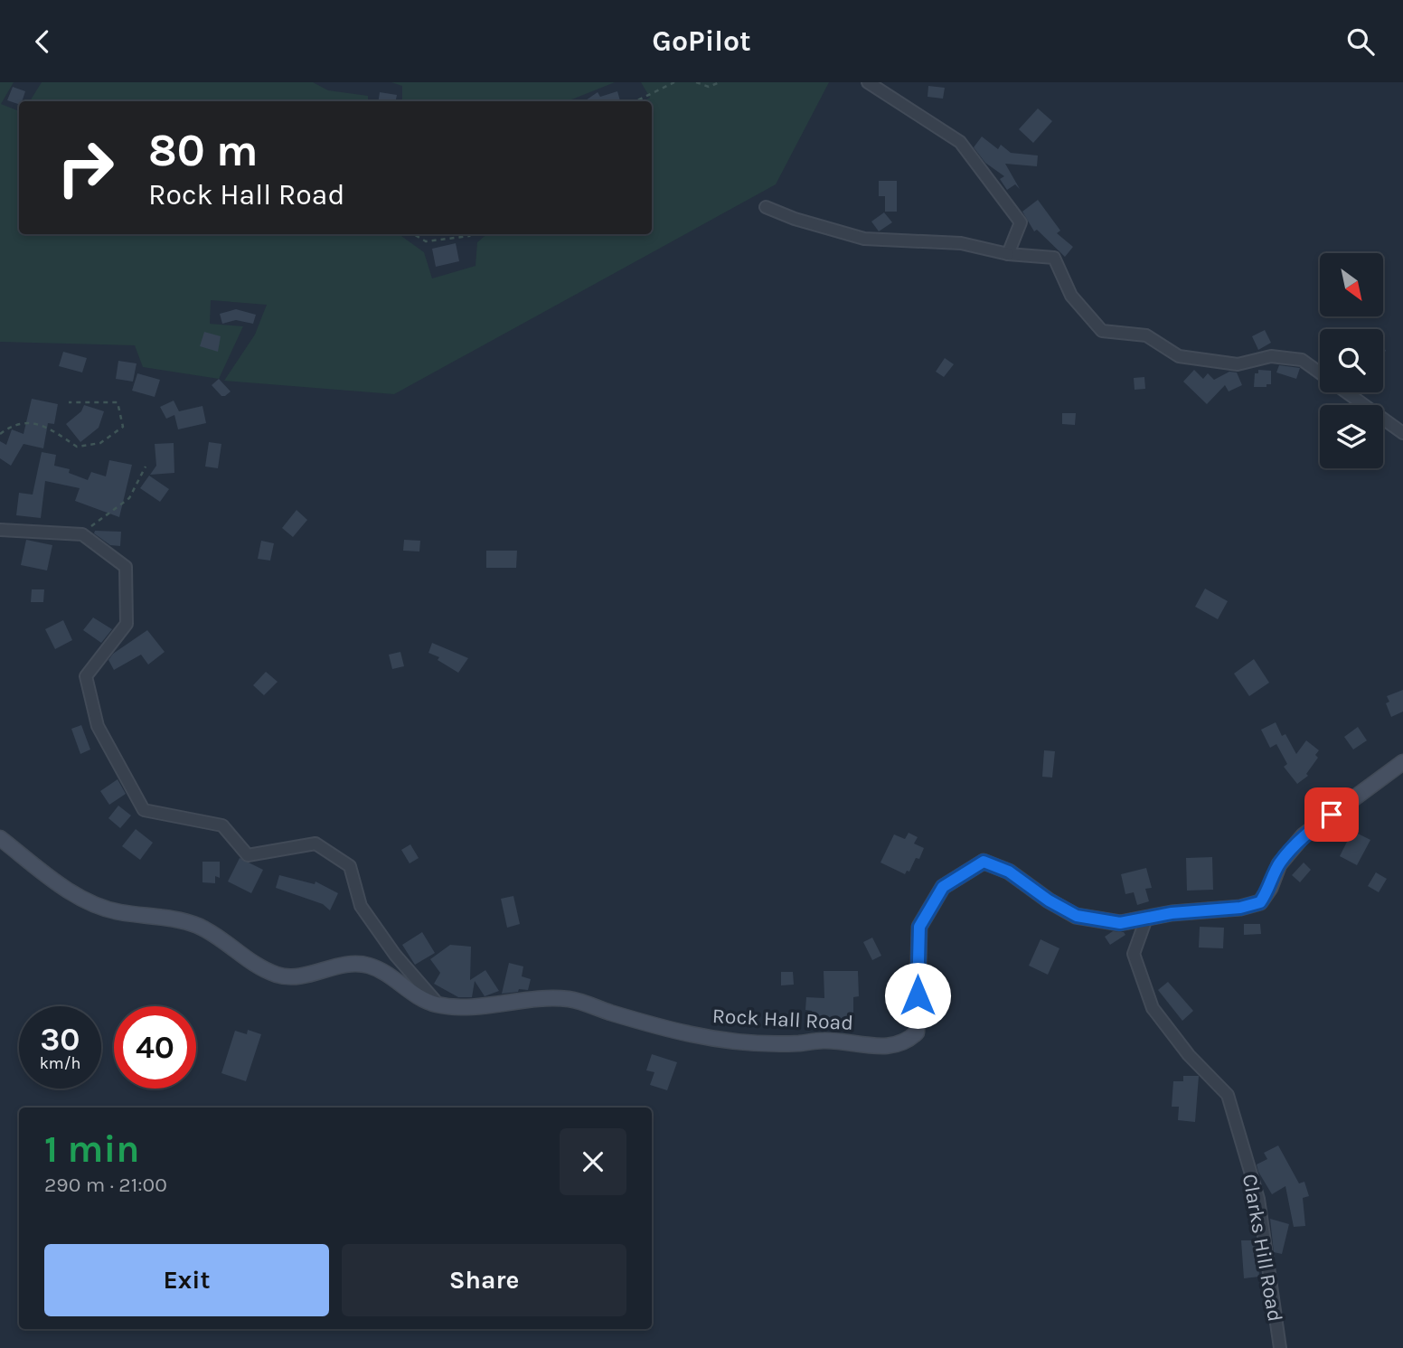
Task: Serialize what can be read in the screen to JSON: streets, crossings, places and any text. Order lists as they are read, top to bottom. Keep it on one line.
{"streets":{"street":["Rock Hall Road","Clarks Hill Road"]},"crossings":[["Rock Hall Road","Clarks Hill Road"]],"north":"bottom right","page":{"header":"GoPilot","turn":["80 m","Rock Hall Road"],"speed":"30 km/h","limit":"40","heading":["1 min","290 m · 21:00"],"buttons":["Exit","Share"]}}
